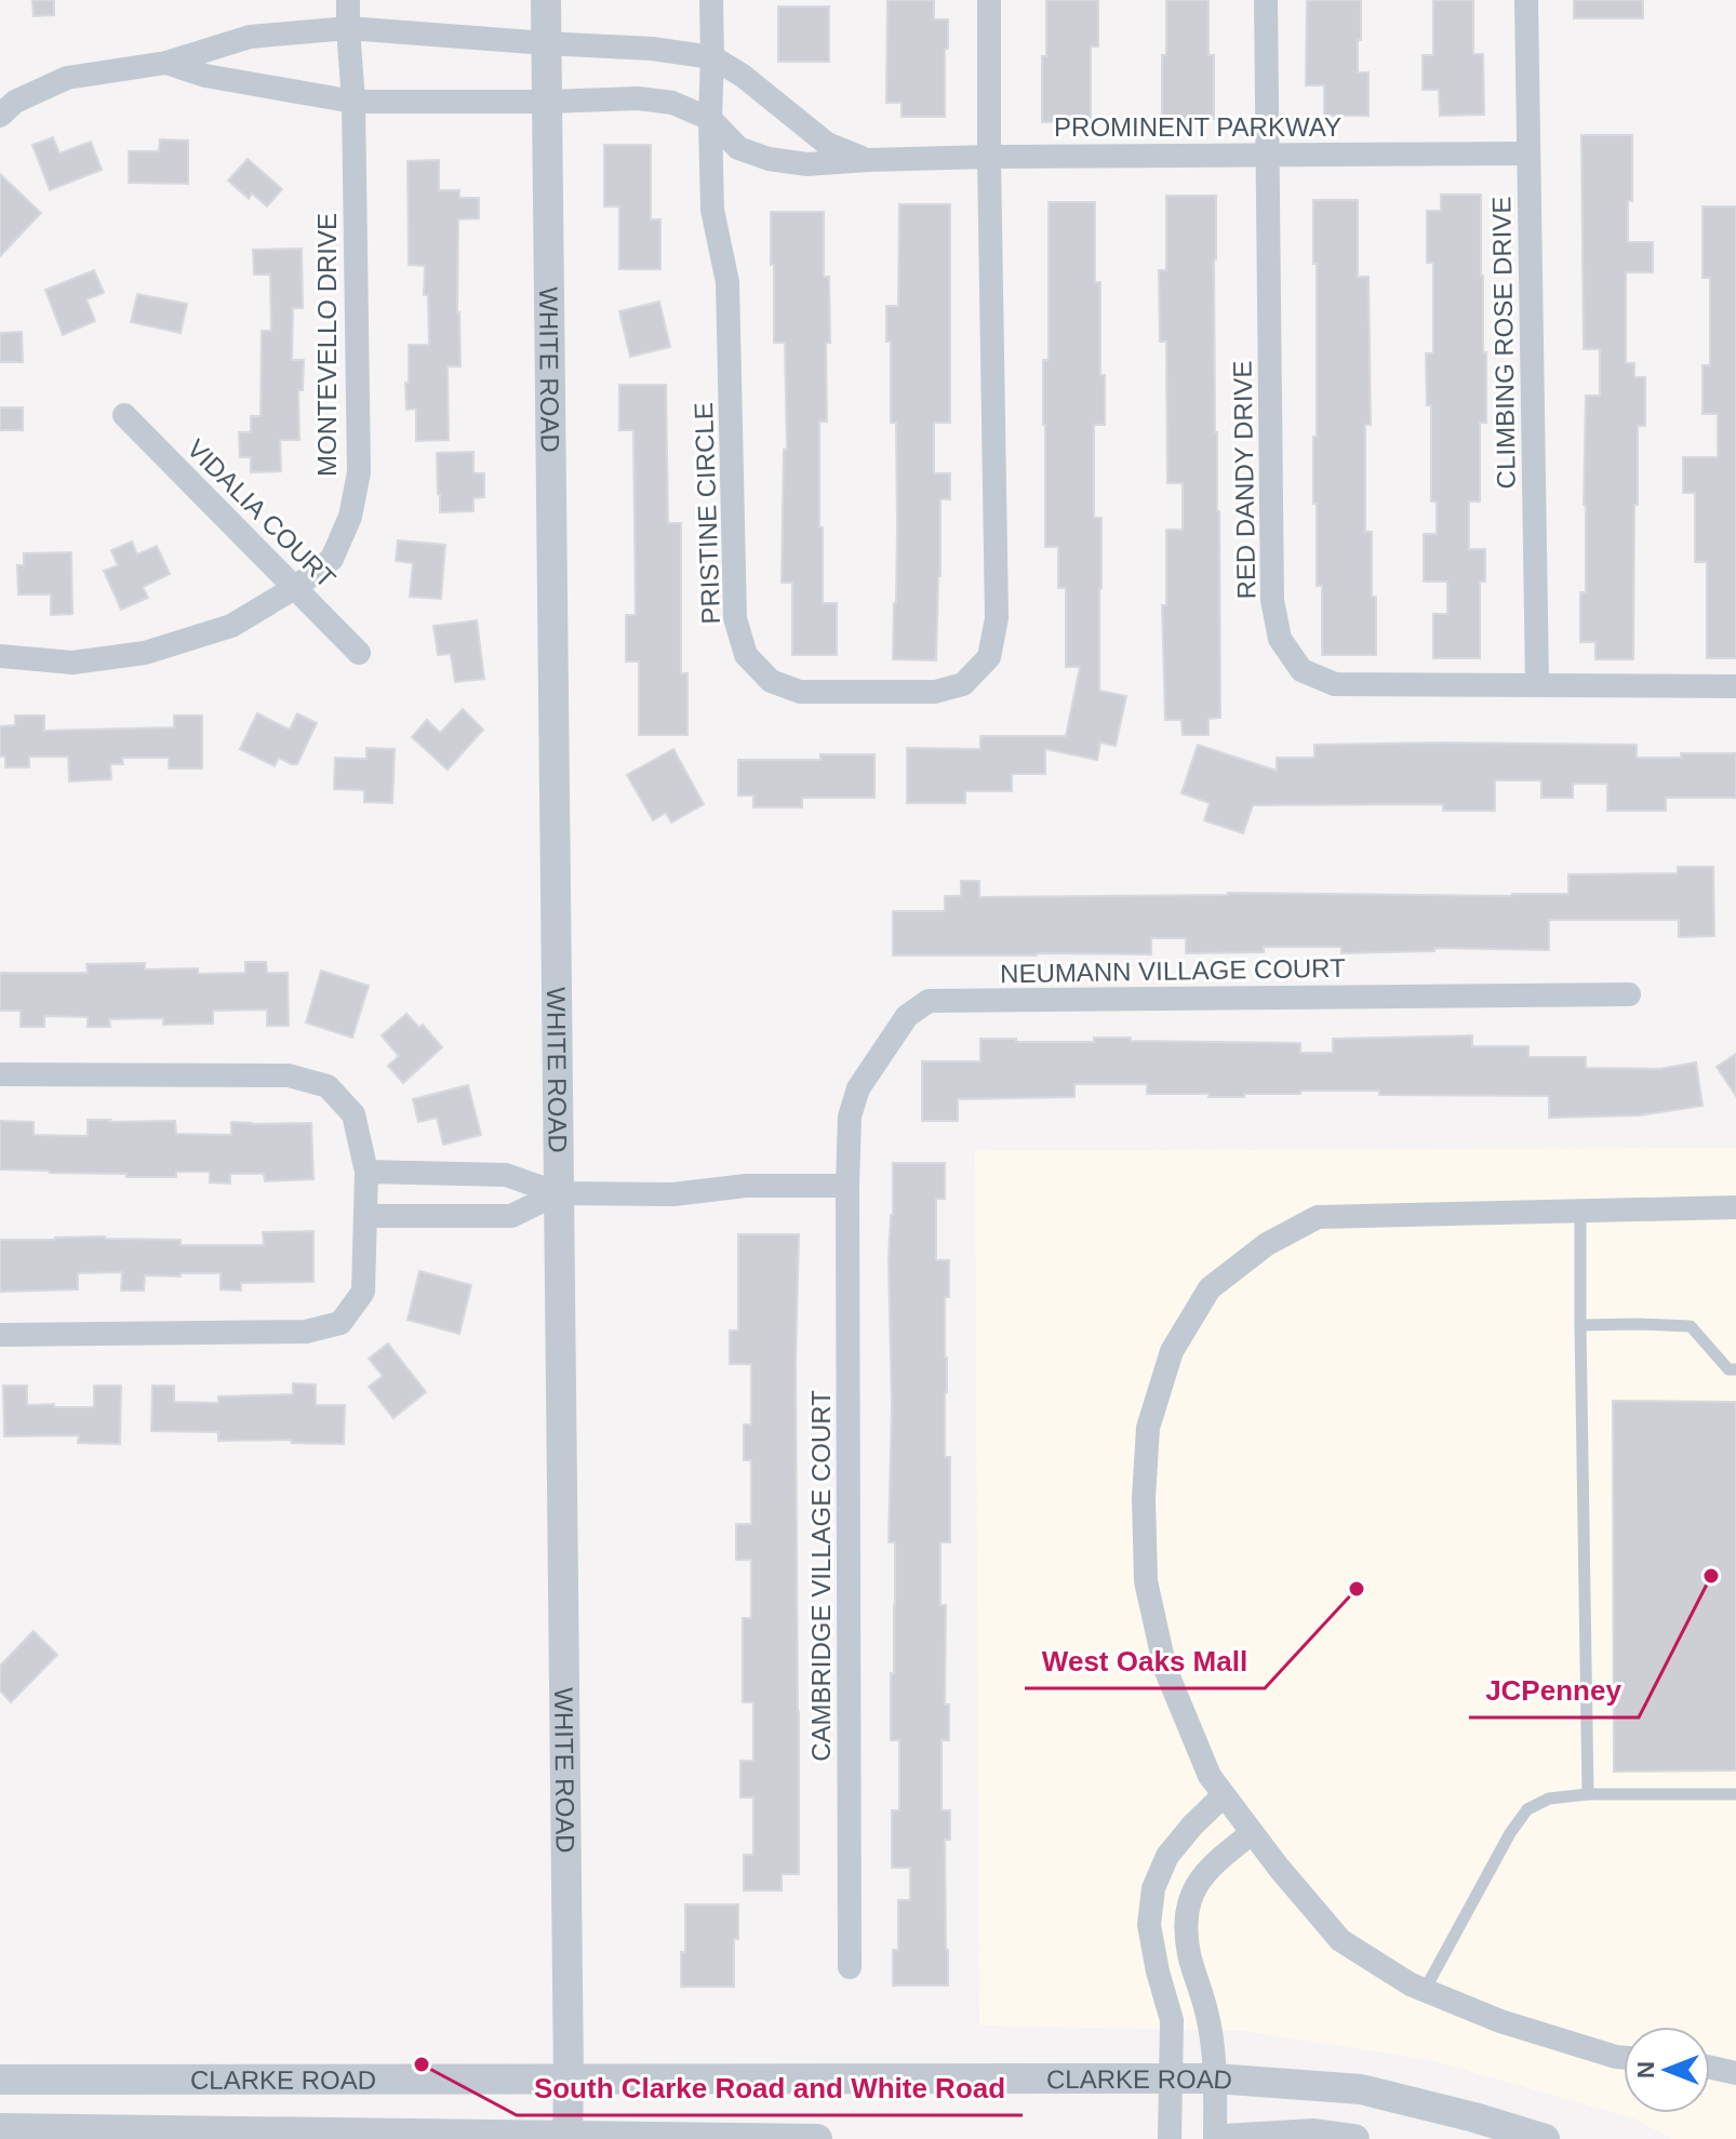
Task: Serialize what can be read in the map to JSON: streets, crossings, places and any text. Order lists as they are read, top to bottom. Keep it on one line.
{"streets":{"street":["PROMINENT PARKWAY","CLIMBING ROSE DRIVE","MONTEVELLO DRIVE","WHITE ROAD","RED DANDY DRIVE","VIDALIA COURT","PRISTINE CIRCLE","NEUMANN VILLAGE COURT","CAMBRIDGE VILLAGE COURT","CLARKE ROAD"]},"crossings":[["PROMINENT PARKWAY","CLIMBING ROSE DRIVE"],["PROMINENT PARKWAY","MONTEVELLO DRIVE"],["PROMINENT PARKWAY","WHITE ROAD"],["PROMINENT PARKWAY","RED DANDY DRIVE"],["PROMINENT PARKWAY","PRISTINE CIRCLE"],["CLIMBING ROSE DRIVE","RED DANDY DRIVE"],["MONTEVELLO DRIVE","VIDALIA COURT"],["WHITE ROAD","CLARKE ROAD"],["NEUMANN VILLAGE COURT","CAMBRIDGE VILLAGE COURT"]],"places":["JCPenney","West Oaks Mall","South Clarke Road and White Road"],"north":"left"}
